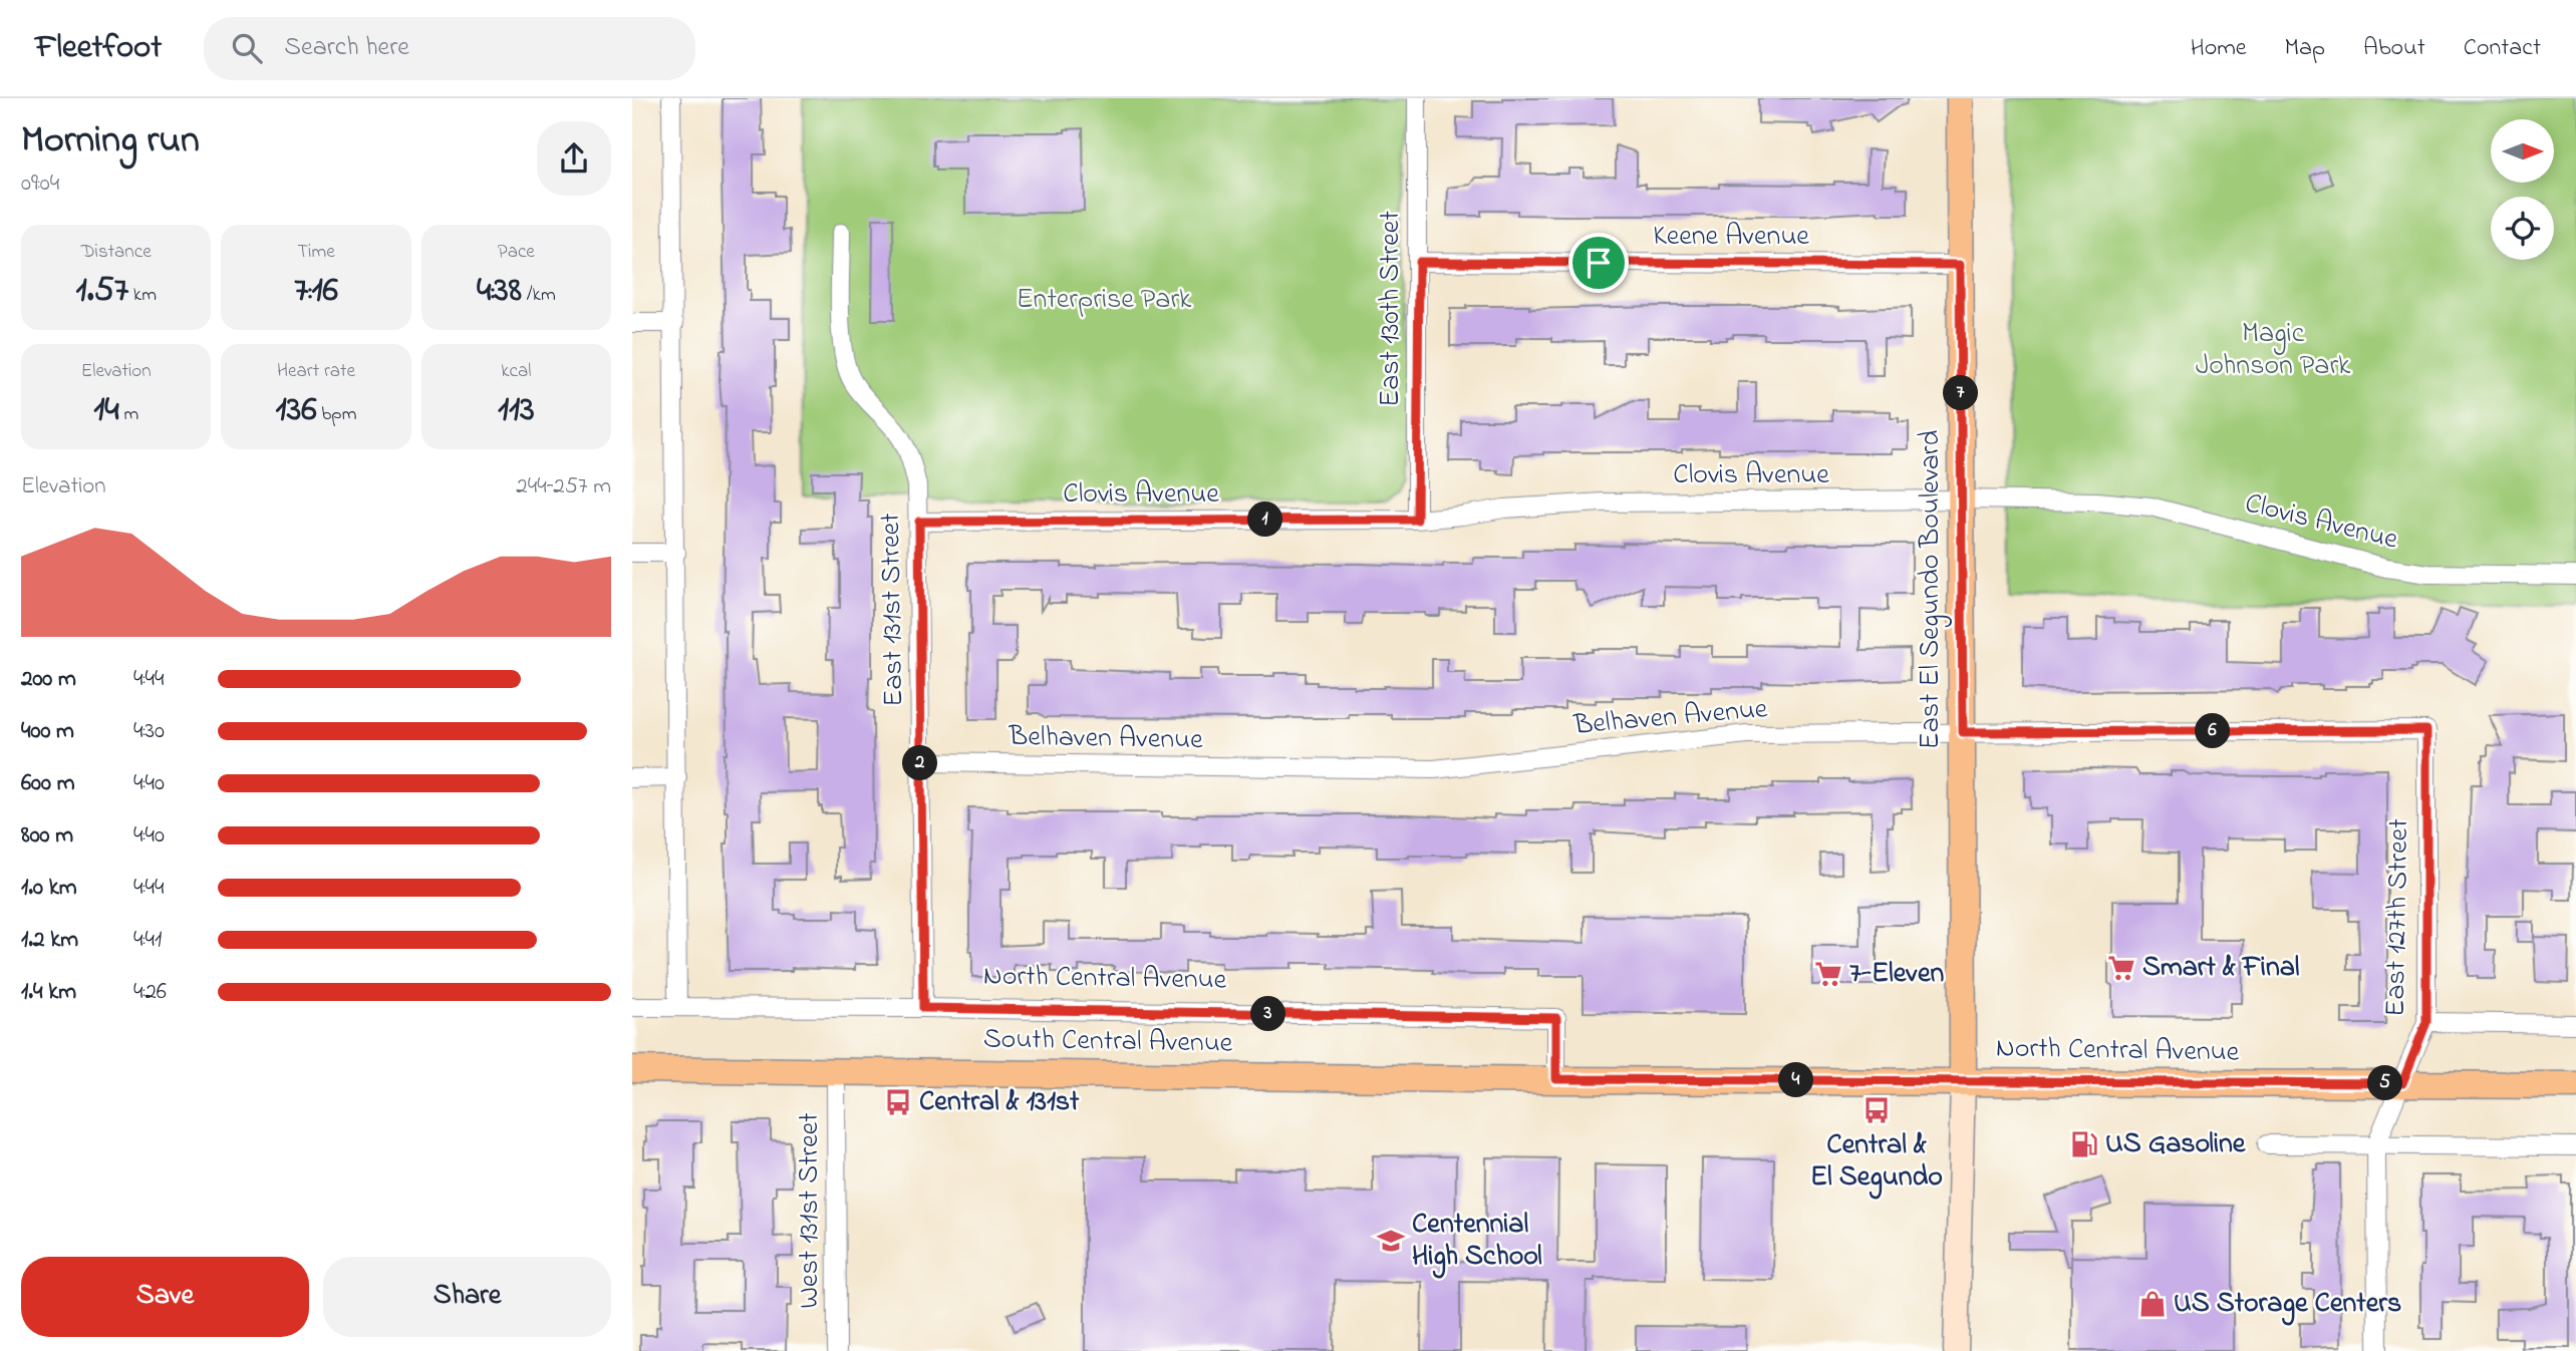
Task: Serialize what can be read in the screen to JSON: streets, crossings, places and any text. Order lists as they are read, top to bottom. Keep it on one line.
{"streets":{"main road":["East El Segundo Boulevard","North Central Avenue","South Central Avenue"],"street":["Keene Avenue","East 130th Street","Clovis Avenue","East 131st Street","Belhaven Avenue","East 127th Street","West 131st Street"]},"crossings":[["Keene Avenue","East 130th Street"],["Keene Avenue","East El Segundo Boulevard"],["East 130th Street","Clovis Avenue"],["Clovis Avenue","East El Segundo Boulevard"],["Clovis Avenue","East 131st Street"],["East El Segundo Boulevard","Belhaven Avenue"],["East El Segundo Boulevard","North Central Avenue"],["East El Segundo Boulevard","South Central Avenue"],["East 131st Street","Belhaven Avenue"],["East 131st Street","North Central Avenue"],["Belhaven Avenue","East 127th Street"],["East 127th Street","North Central Avenue"],["North Central Avenue","South Central Avenue"],["South Central Avenue","West 131st Street"]],"parks":["Enterprise Park","Magic Johnson Park"],"places":{"supermarket":["Smart & Final","7-Eleven"],"bus stop":["Central & 131st","Central & El Segundo"],"fuel station":["US Gasoline"],"school or university":["Centennial High School"],"shop":["US Storage Centers"]},"north":"right","page":{"header":"Fleetfoot","search":"Search here","nav":["Home","Map","About","Contact"],"heading":["Morning run","09:04"],"stats":[["Distance","1.57 km"],["Time","7:16"],["Pace","4:38 /km"],["Elevation","14 m"],["Heart rate","136 bpm"],["kcal","113"]],"pins":["7","1","6","2","3","4","5"],"chart":["Elevation","244–257 m"],"list":[{"name":"200 m","note":"4:44"},{"name":"400 m","note":"4:30"},{"name":"600 m","note":"4:40"},{"name":"800 m","note":"4:40"},{"name":"1.0 km","note":"4:44"},{"name":"1.2 km","note":"4:41"},{"name":"1.4 km","note":"4:26"}],"buttons":["Save","Share"]}}
